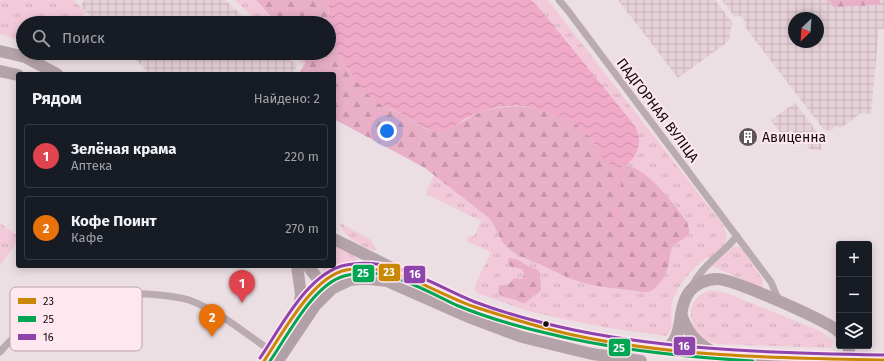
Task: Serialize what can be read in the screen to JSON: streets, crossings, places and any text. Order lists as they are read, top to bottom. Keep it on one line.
{"streets":{"street":["ПАДГОРНАЯ ВУЛІЦА"]},"places":{"building":["Авиценна"]},"lines":["transit line 16","transit line 23","transit line 25"],"legend":["23","25","16"],"north":"bottom left","page":{"search":"Поиск","heading":["Рядом","Найдено: 2"],"list":[{"mark":"1","name":"Зелёная крама","note":"Аптека","value":"220 m"},{"mark":"2","name":"Кофе Поинт","note":"Кафе","value":"270 m"}],"map_buttons":["+","−"],"pins":["1","2"]}}
